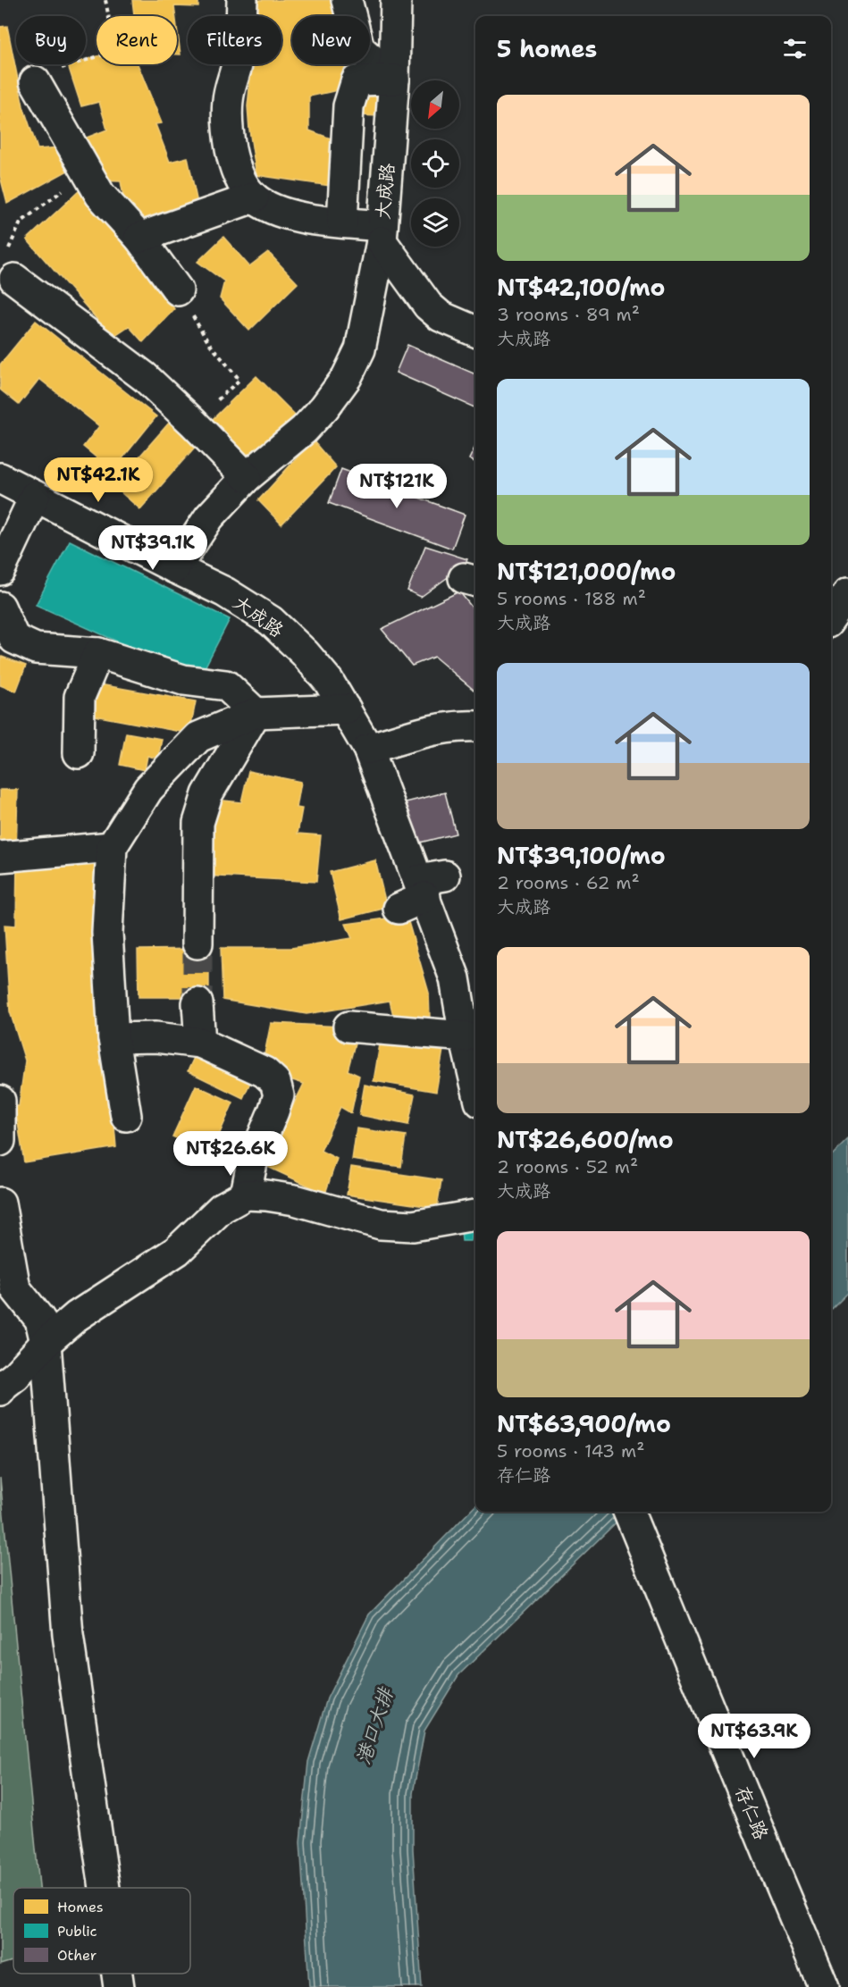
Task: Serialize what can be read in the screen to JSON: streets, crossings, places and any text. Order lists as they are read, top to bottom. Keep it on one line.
{"streets":{"street":["大成路","存仁路"]},"water":["港口大排"],"legend":["Homes","Public","Other"],"north":"bottom left","page":{"chip":["Buy","Rent","Filters","New"],"heading":"5 homes","list":[{"name":"NT$42,100/mo","note":"3 rooms · 89 m² · 大成路"},{"name":"NT$121,000/mo","note":"5 rooms · 188 m² · 大成路"},{"name":"NT$39,100/mo","note":"2 rooms · 62 m² · 大成路"},{"name":"NT$26,600/mo","note":"2 rooms · 52 m² · 大成路"},{"name":"NT$63,900/mo","note":"5 rooms · 143 m² · 存仁路"}],"price":["NT$42.1K","NT$121K","NT$39.1K","NT$26.6K","NT$63.9K"]}}
